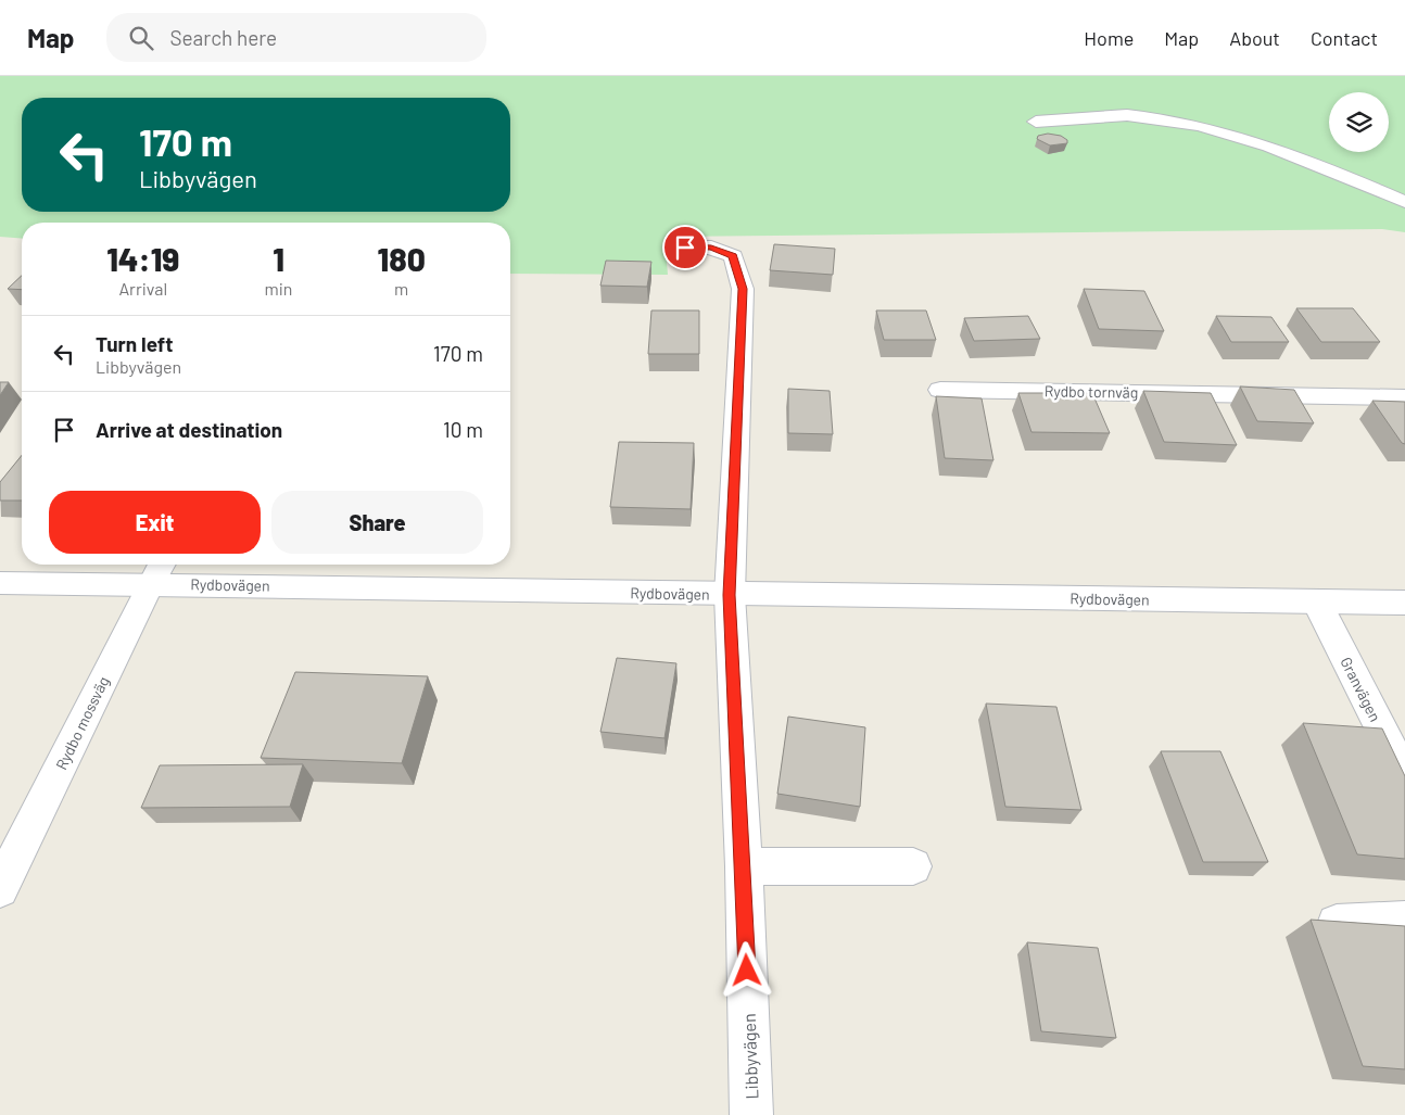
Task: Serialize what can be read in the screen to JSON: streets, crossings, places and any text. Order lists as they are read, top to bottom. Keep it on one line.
{"streets":{"street":["Rydbo tornväg","Rydbovägen","Granvägen","Rydbo mossväg","Libbyvägen"]},"crossings":[["Rydbovägen","Granvägen"],["Rydbovägen","Rydbo mossväg"],["Rydbovägen","Libbyvägen"]],"page":{"header":"Map","search":"Search here","nav":["Home","Map","About","Contact"],"turn":["170 m","Libbyvägen"],"eta":["14:19","Arrival","1","min","180","m"],"list":[{"name":"Turn left","note":"Libbyvägen","value":"170 m"},{"name":"Arrive at destination","value":"10 m"}],"buttons":["Exit","Share"]}}
